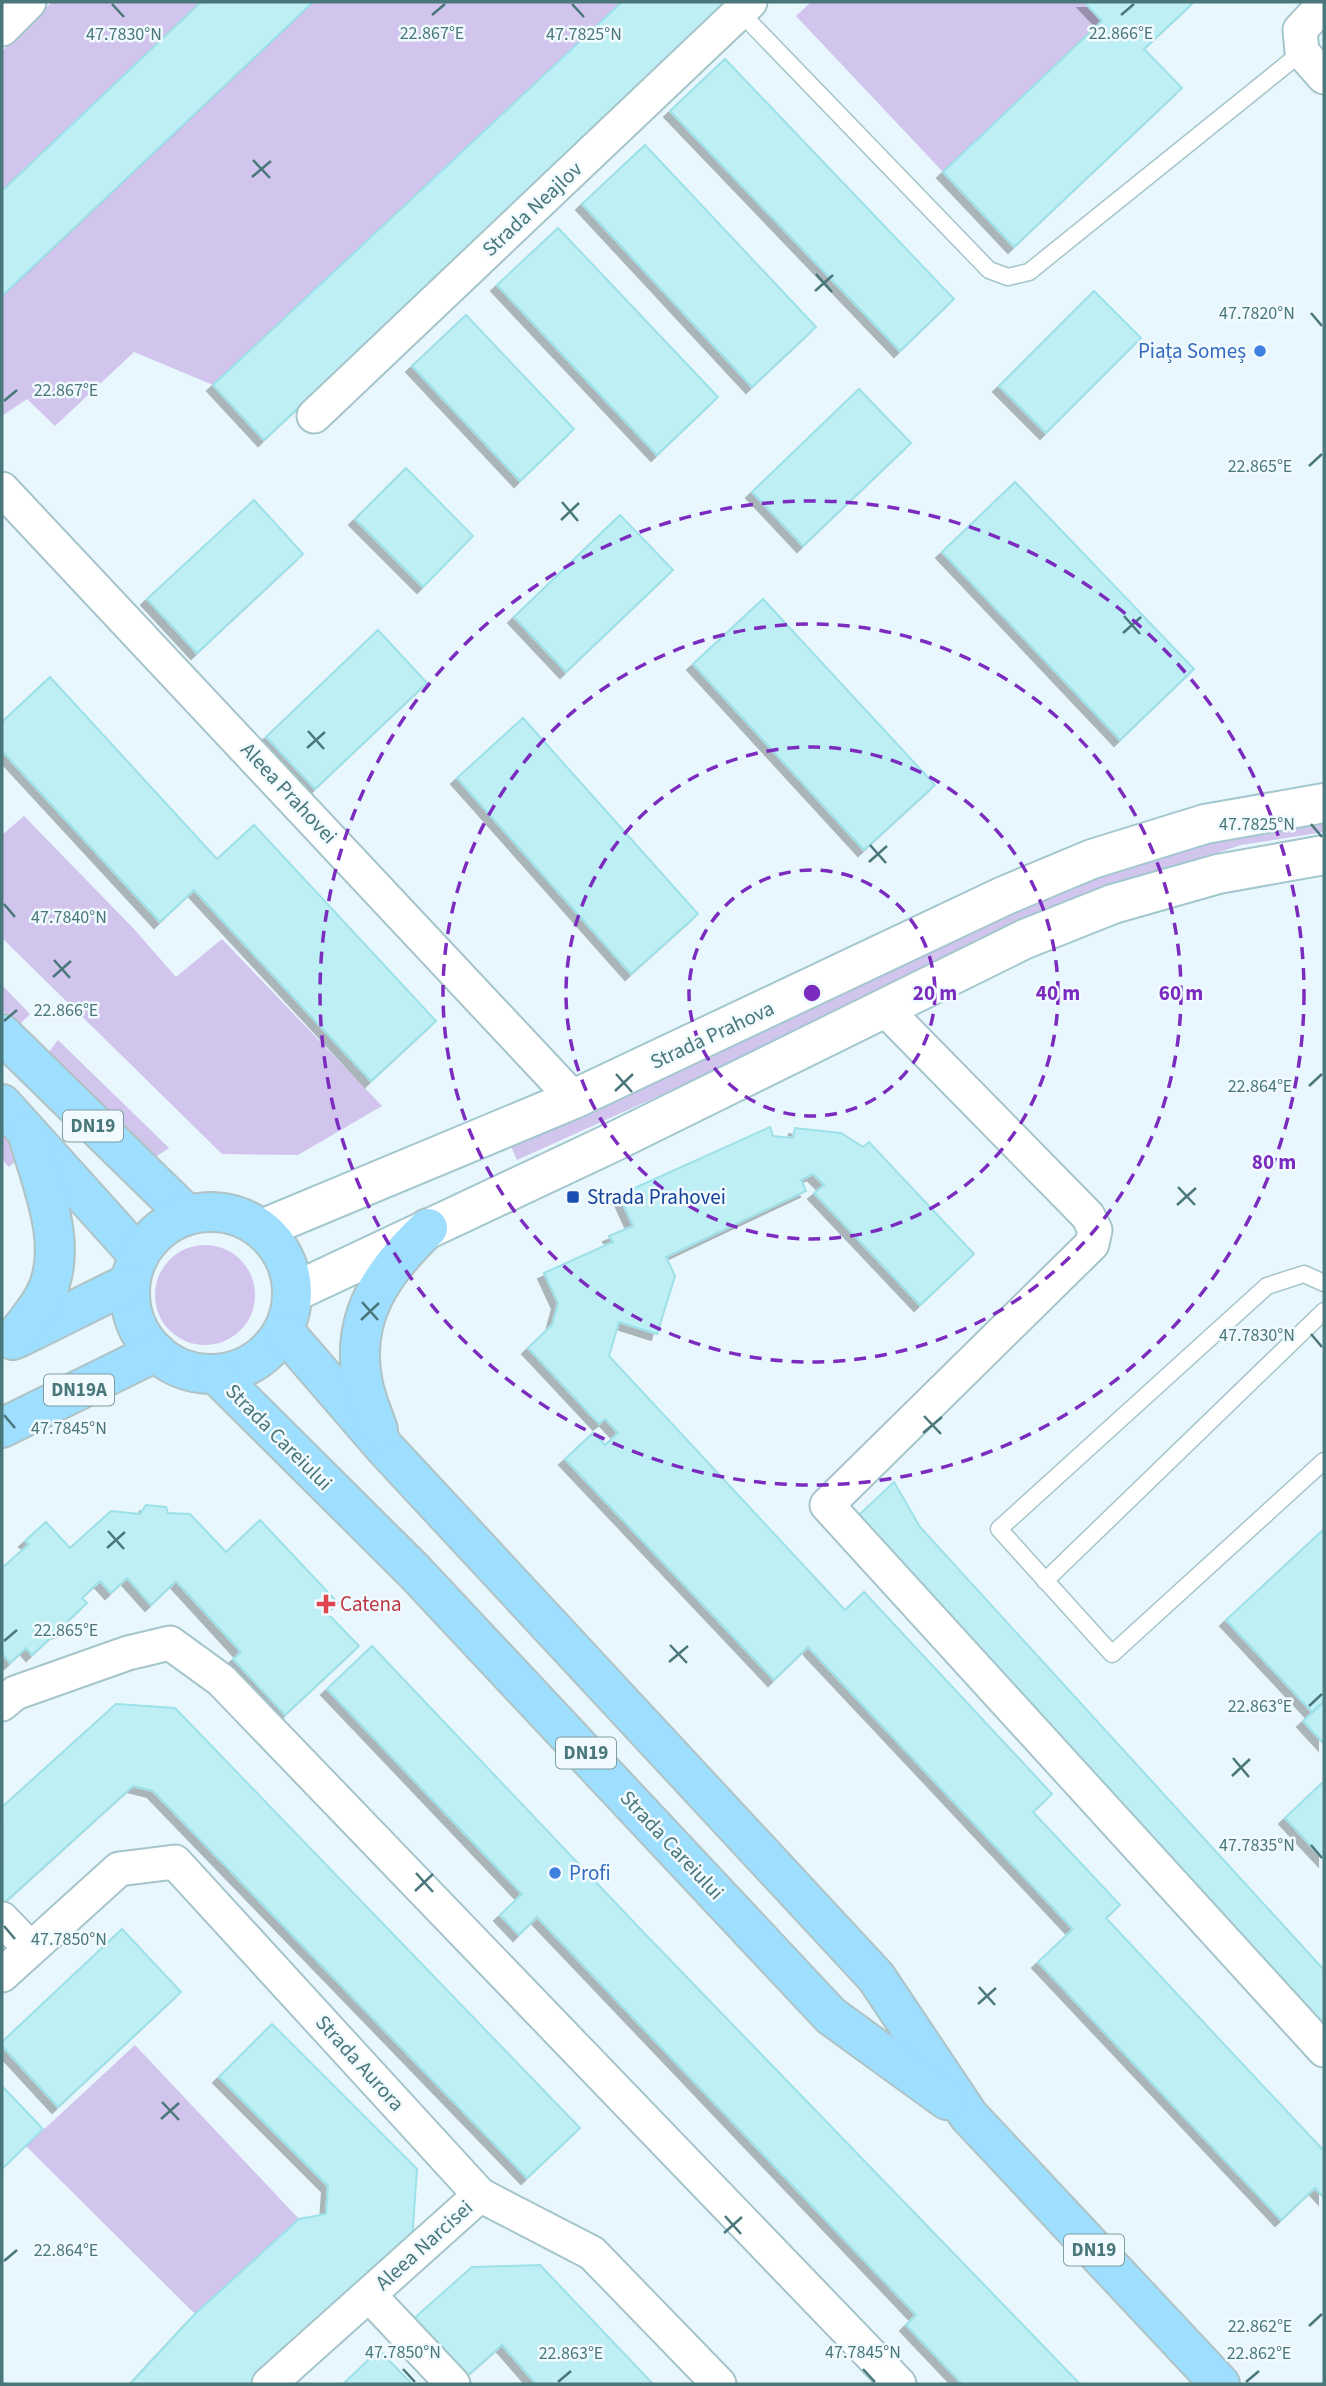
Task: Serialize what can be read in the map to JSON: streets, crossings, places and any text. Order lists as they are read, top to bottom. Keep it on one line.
{"streets":{"main road":["DN19","DN19A","Strada Careiului"],"street":["Strada Neajlov","Aleea Prahovei","Strada Prahova","Strada Aurora","Aleea Narcisei"]},"crossings":[["Aleea Prahovei","Strada Prahova"],["Strada Prahova","DN19"],["Strada Prahova","DN19A"],["Strada Prahova","Strada Careiului"],["DN19","DN19A"],["DN19","Strada Careiului"],["DN19A","Strada Careiului"],["Strada Aurora","Aleea Narcisei"]],"places":{"other":["Piața Someș","Profi"],"transit":["Strada Prahovei"],"health":["Catena"]},"coordinates":["22.867°E","22.866°E","47.7825°N","47.7830°N","47.7820°N","22.865°E","47.7840°N","22.864°E","47.7845°N","22.863°E","47.7835°N","47.7850°N","22.862°E"],"rings":["20 m","40 m","60 m","80 m"]}
